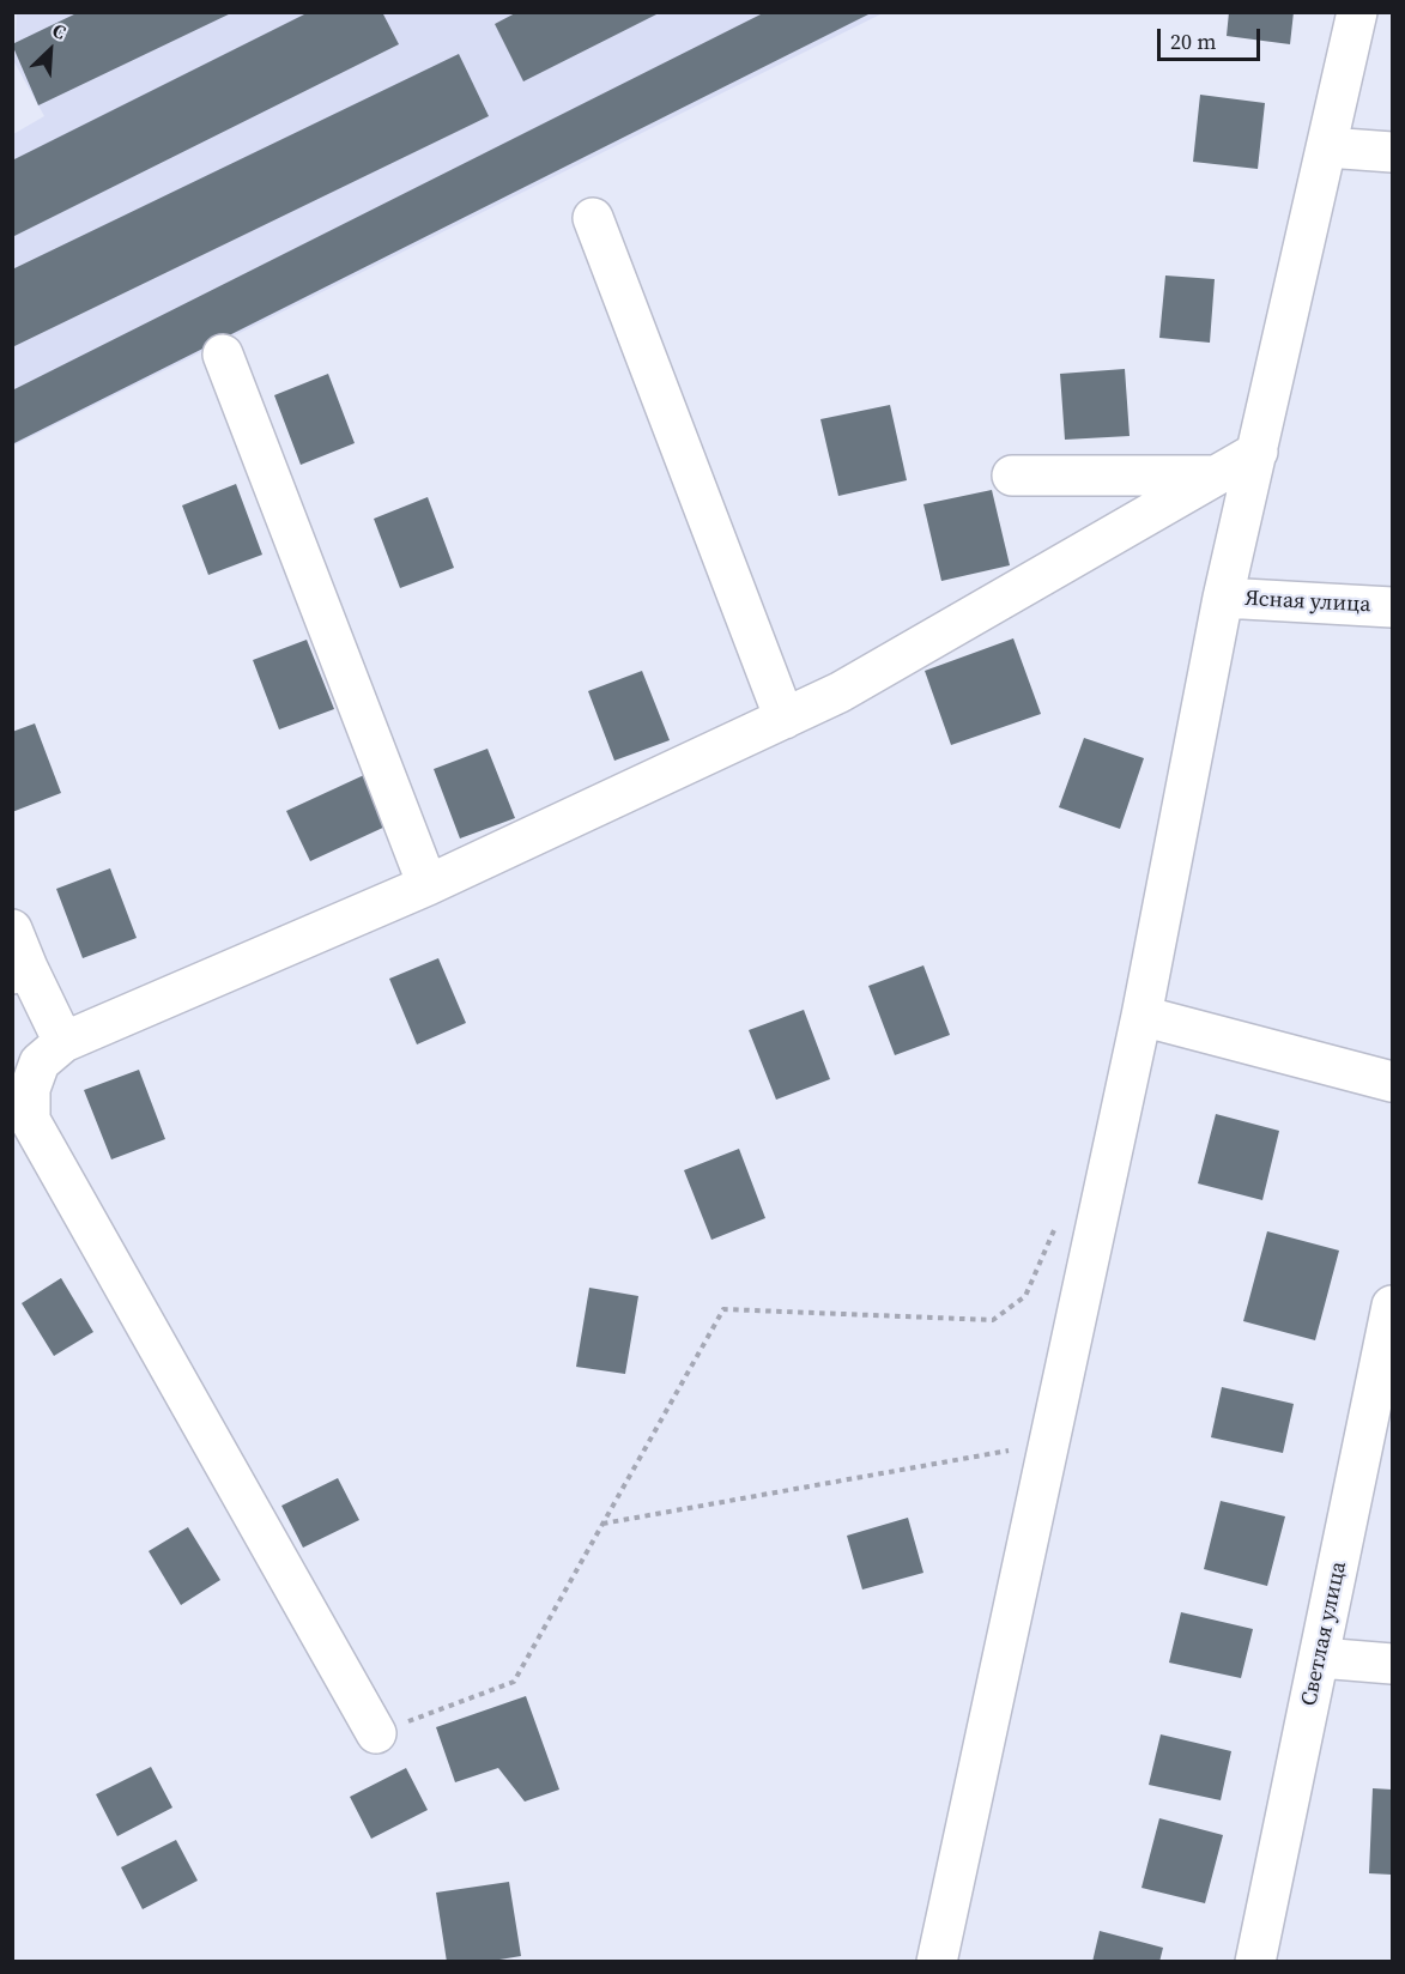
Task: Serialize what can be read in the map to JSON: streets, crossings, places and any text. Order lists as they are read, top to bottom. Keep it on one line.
{"streets":{"street":["Ясная улица","Светлая улица"]},"scale_bar":"20 m","north":"top right"}
